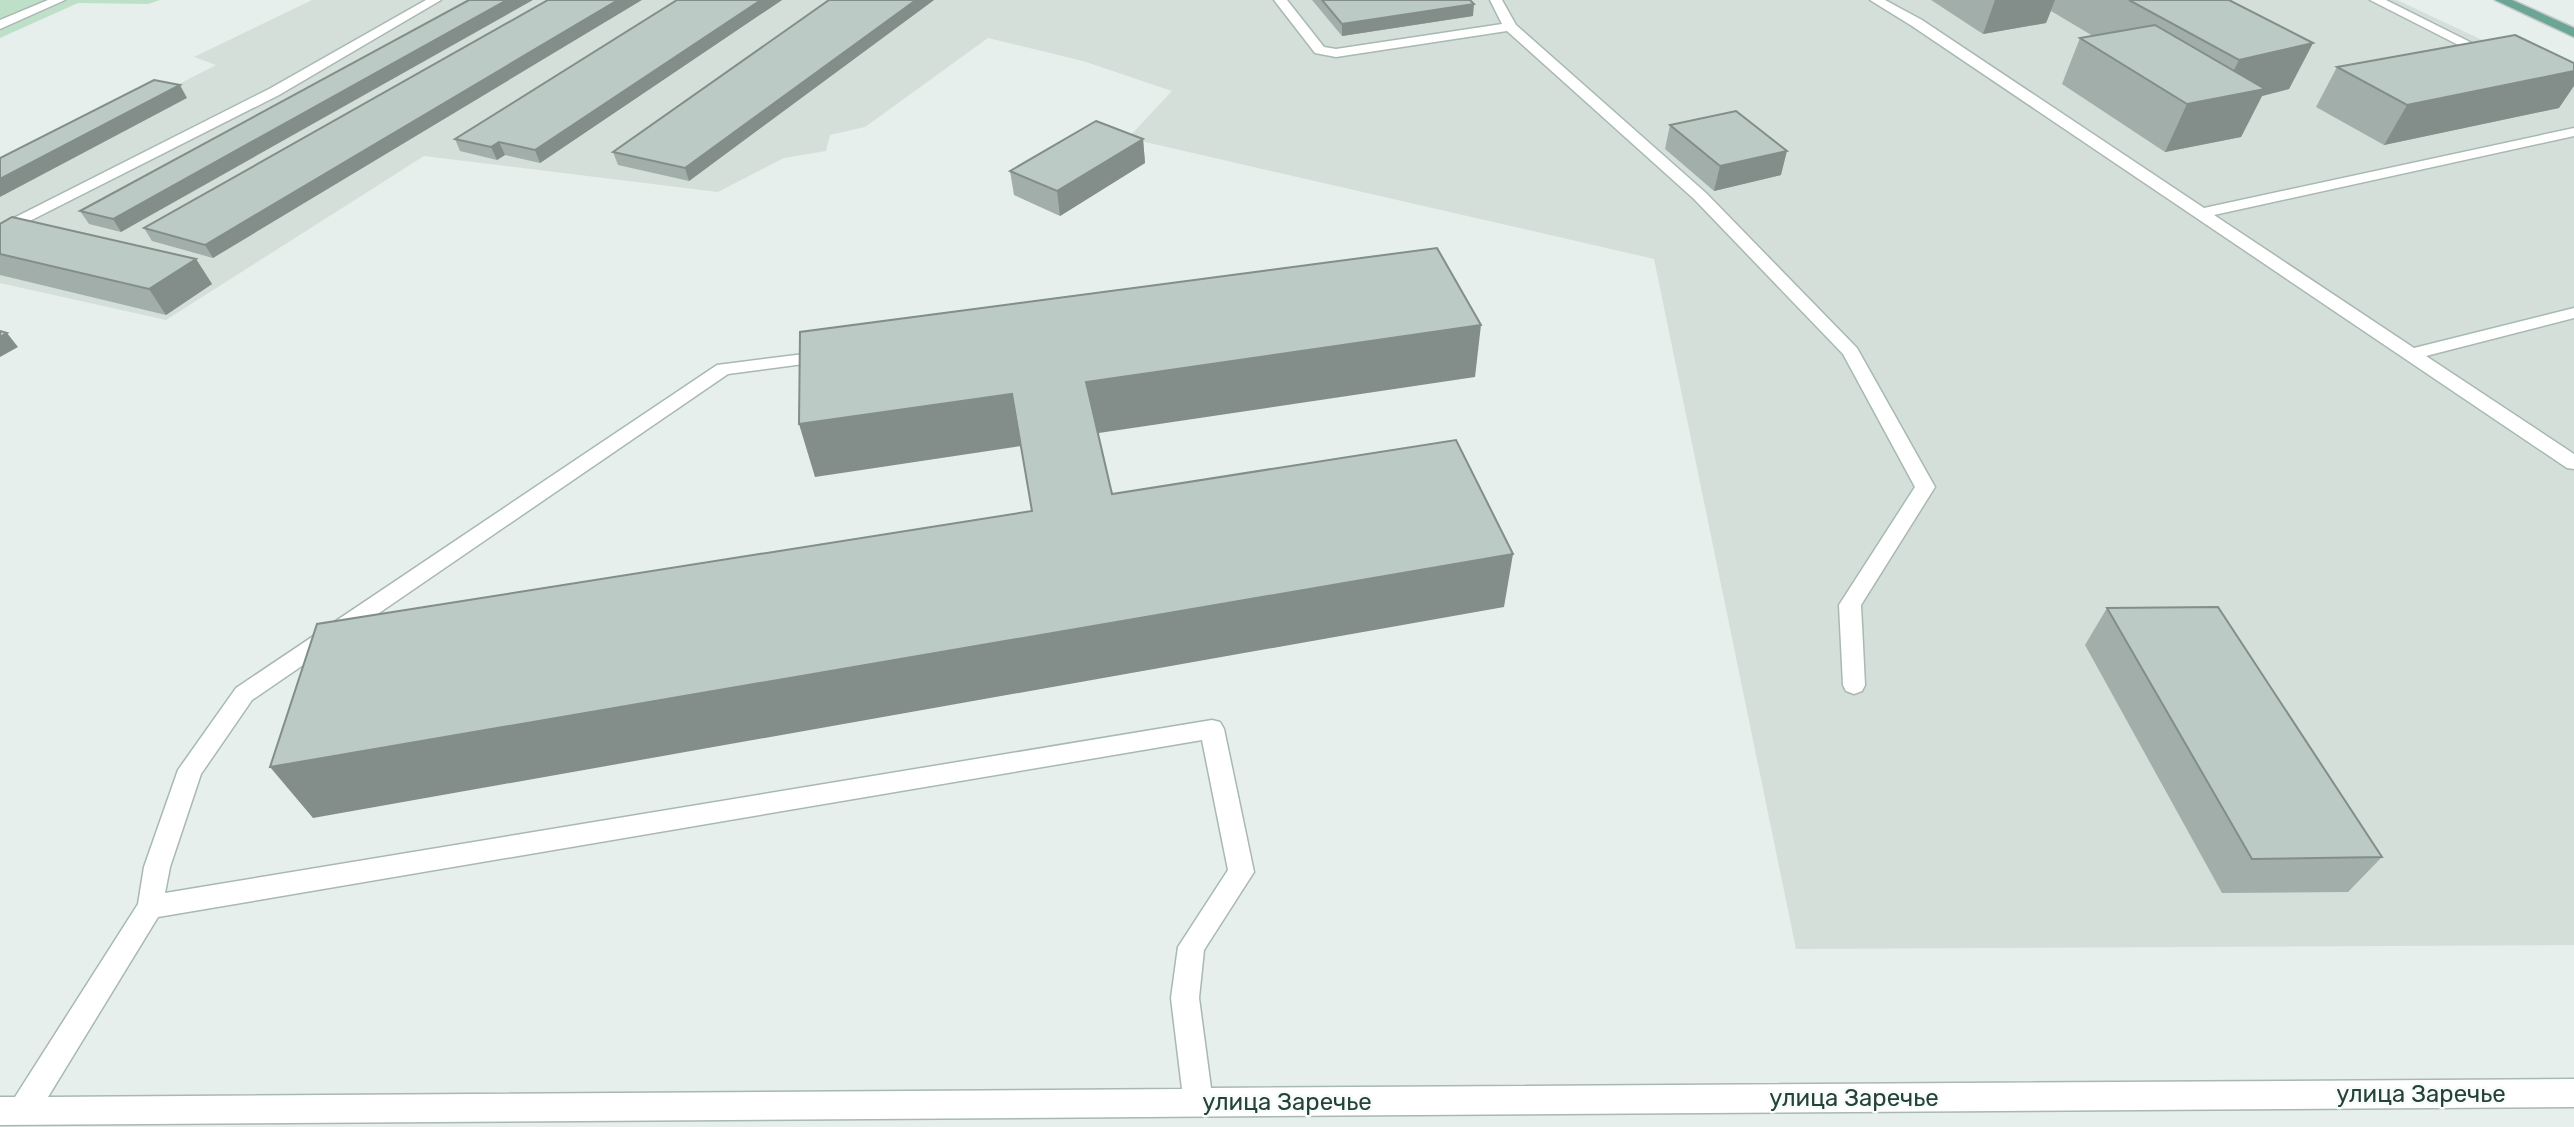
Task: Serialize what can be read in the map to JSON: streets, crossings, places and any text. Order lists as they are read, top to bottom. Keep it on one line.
{"streets":{"street":["улица Заречье"]}}
